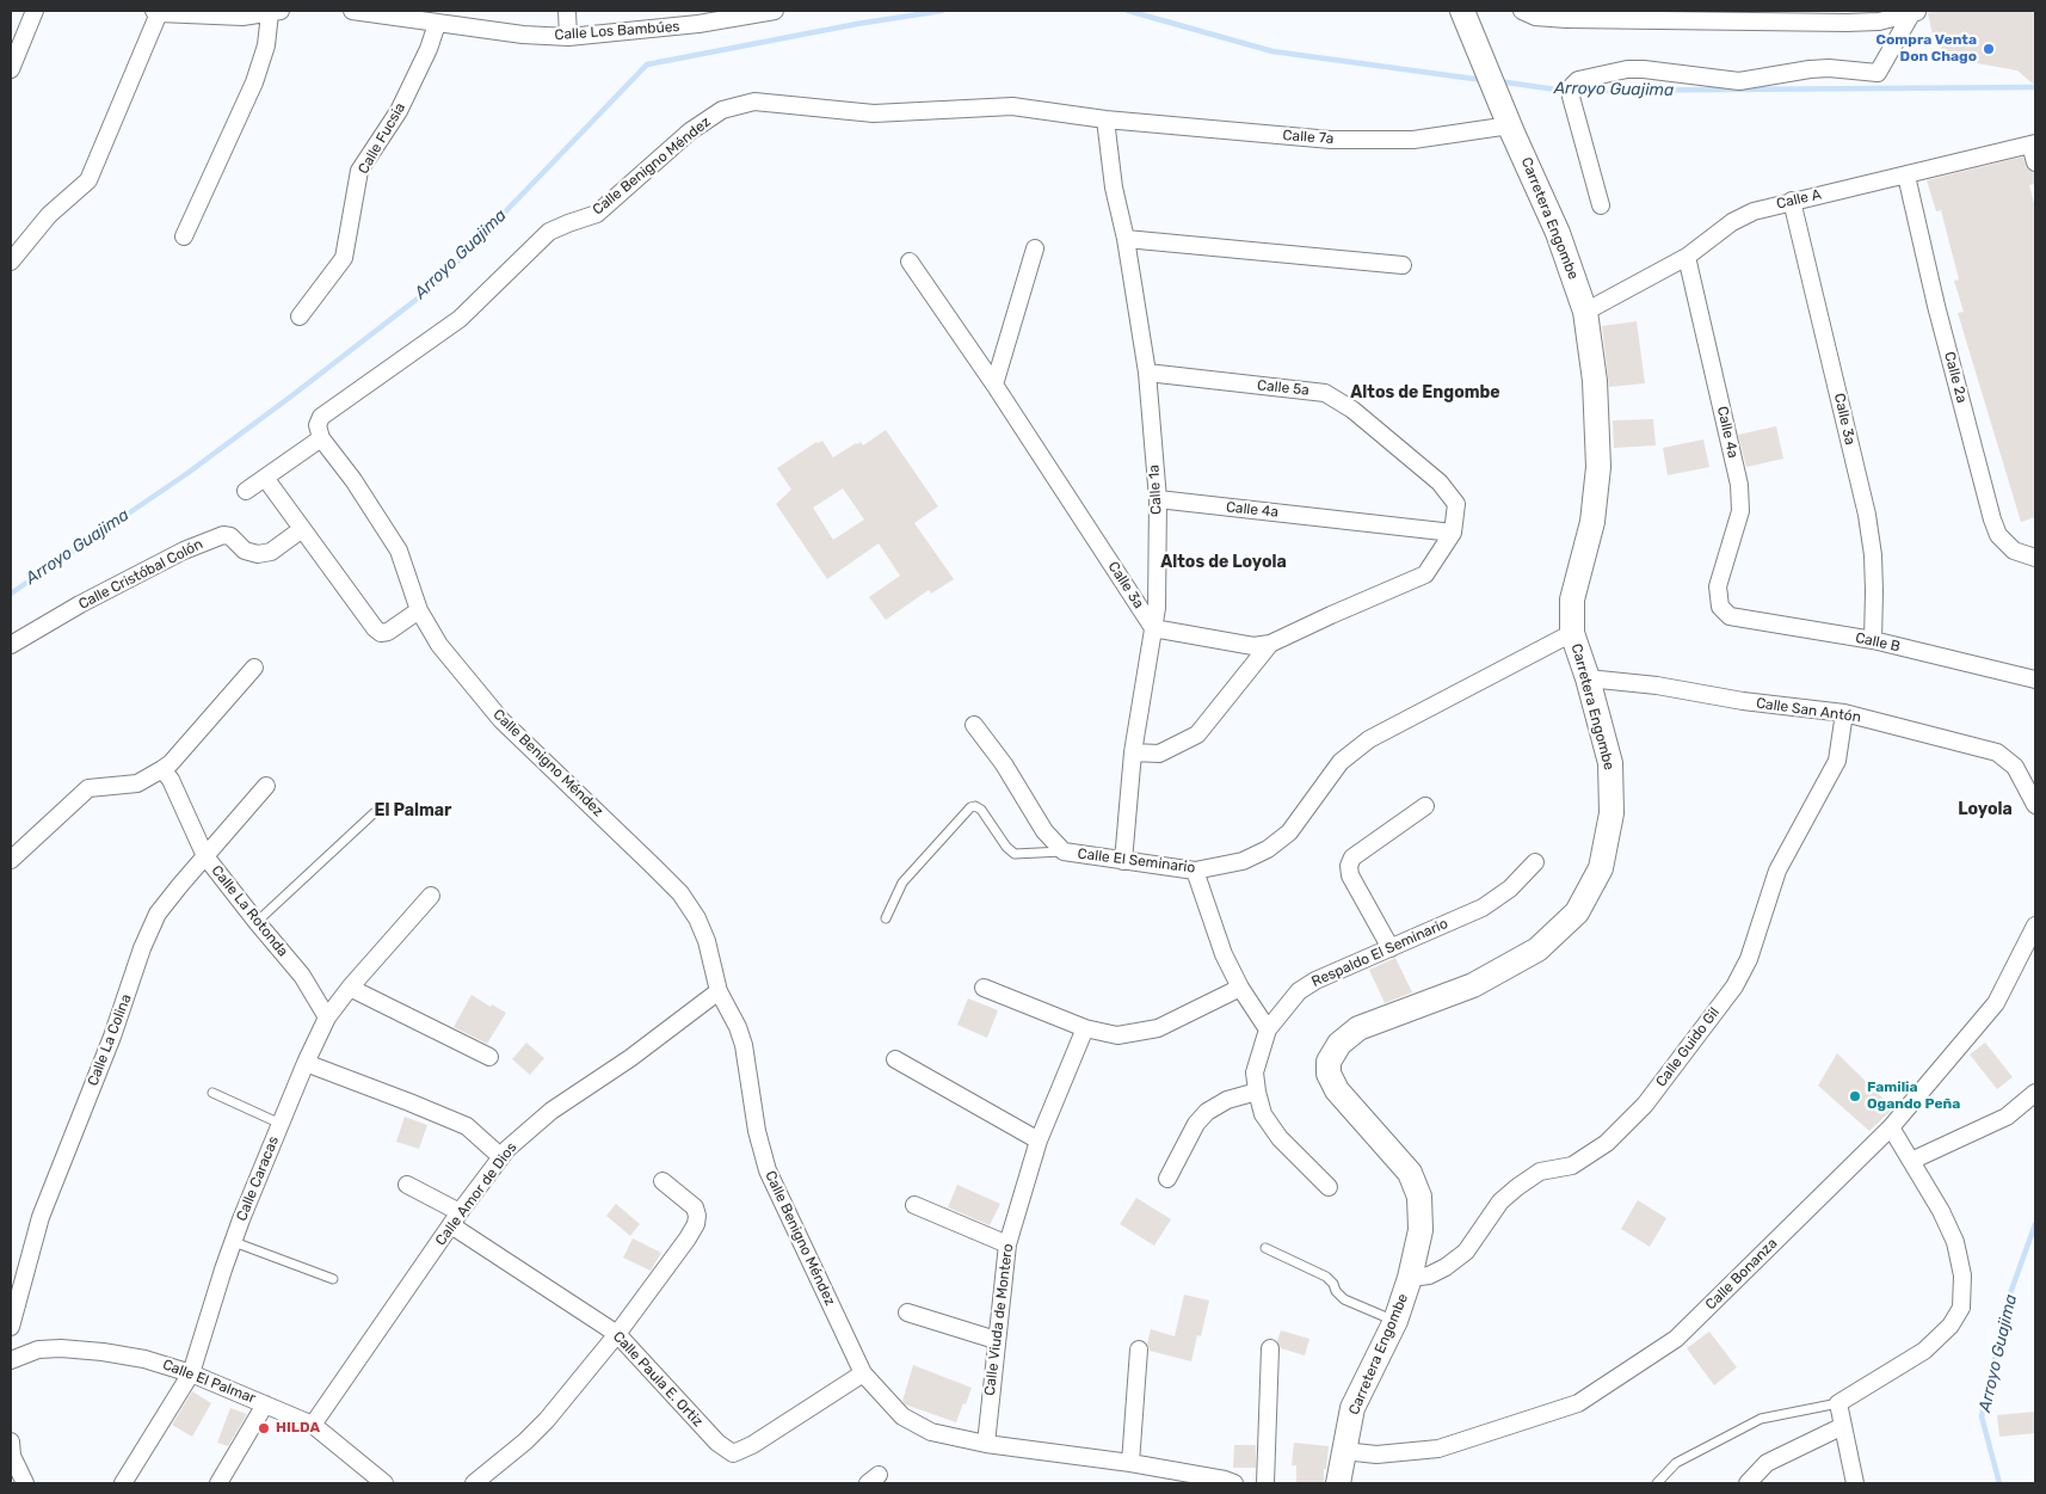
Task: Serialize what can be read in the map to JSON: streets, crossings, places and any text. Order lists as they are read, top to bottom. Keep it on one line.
{"streets":{"street":["Calle Los Bambúes","Calle 7a","Calle Fucsia","Calle Benigno Méndez","Calle A","Carretera Engombe","Calle 2a","Calle 5a","Calle 3a","Calle 4a","Calle 1a","Calle Cristóbal Colón","Calle B","Calle San Antón","Calle El Seminario","Calle La Rotonda","Respaldo El Seminario","Calle La Colina","Calle Guido Gil","Calle Caracas","Calle Amor de Dios","Calle Bonanza","Calle Viuda de Montero","Calle Paula E. Ortiz","Calle El Palmar"]},"crossings":[["Calle Los Bambúes","Calle Fucsia"],["Calle 7a","Calle Benigno Méndez"],["Calle 7a","Carretera Engombe"],["Calle 7a","Calle 1a"],["Calle Benigno Méndez","Calle 1a"],["Calle Benigno Méndez","Calle Amor de Dios"],["Calle Benigno Méndez","Calle Viuda de Montero"],["Calle Benigno Méndez","Calle Paula E. Ortiz"],["Calle A","Carretera Engombe"],["Calle A","Calle 2a"],["Calle A","Calle 3a"],["Calle A","Calle 4a"],["Carretera Engombe","Calle San Antón"],["Carretera Engombe","Calle El Seminario"],["Carretera Engombe","Calle Guido Gil"],["Carretera Engombe","Calle Bonanza"],["Calle 5a","Calle 4a"],["Calle 5a","Calle 1a"],["Calle 3a","Calle 1a"],["Calle 3a","Calle B"],["Calle 4a","Calle 1a"],["Calle 4a","Calle B"],["Calle 1a","Calle El Seminario"],["Calle San Antón","Calle Guido Gil"],["Calle La Rotonda","Calle La Colina"],["Calle La Rotonda","Calle Caracas"],["Calle Caracas","Calle El Palmar"],["Calle Amor de Dios","Calle Paula E. Ortiz"],["Calle Amor de Dios","Calle El Palmar"]],"districts":["Altos de Engombe","Altos de Loyola","Loyola","El Palmar"],"water":["Arroyo Guajima"],"places":["Compra Venta Don Chago","Familia Ogando Peña","HILDA"]}
